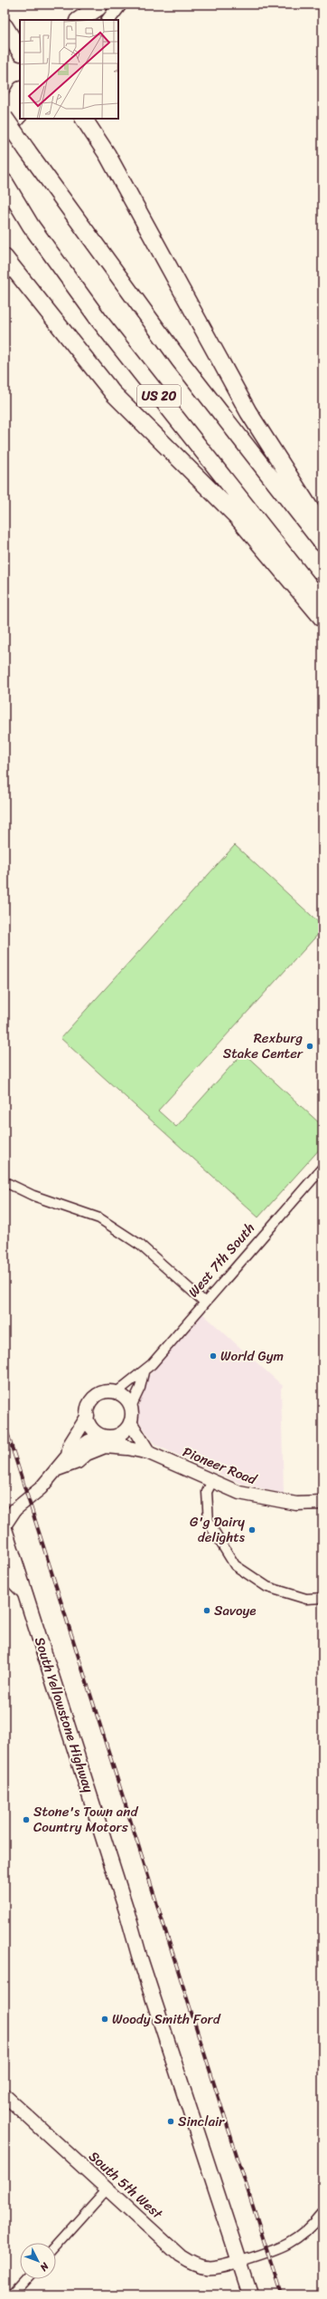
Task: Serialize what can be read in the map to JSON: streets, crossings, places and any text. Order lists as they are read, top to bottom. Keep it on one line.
{"streets":{"highway":["US 20"],"main road":["South Yellowstone Highway"],"street":["West 7th South","Pioneer Road","South 5th West"]},"crossings":[["West 7th South","Pioneer Road"],["South Yellowstone Highway","South 5th West"]],"places":["Rexburg Stake Center","World Gym","G'g Dairy delights","Savoye","Stone's Town and Country Motors","Woody Smith Ford","Sinclair"],"north":"bottom right"}
